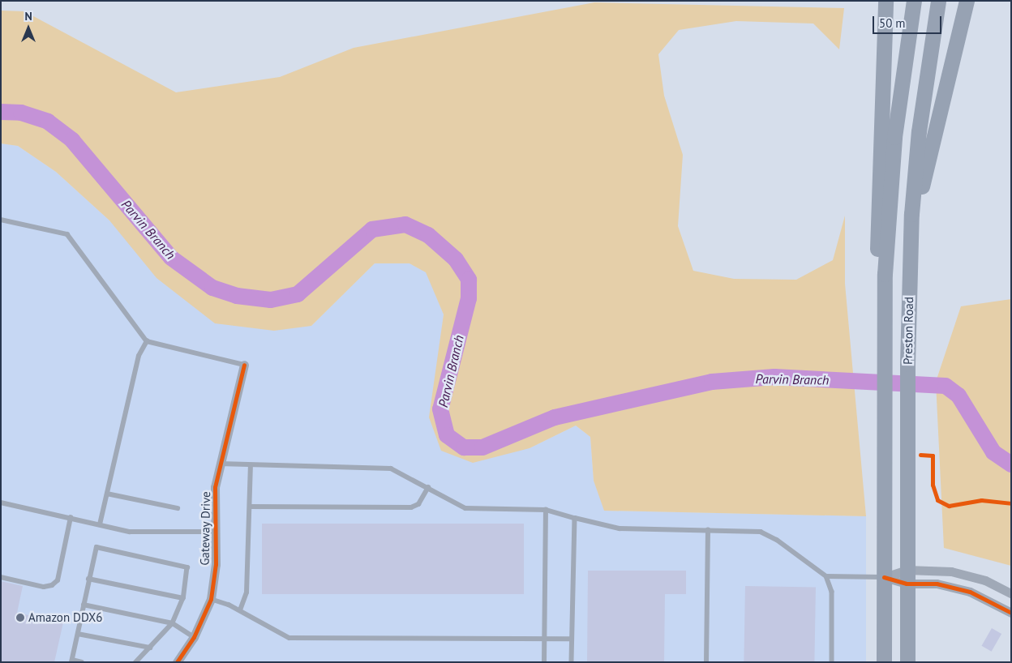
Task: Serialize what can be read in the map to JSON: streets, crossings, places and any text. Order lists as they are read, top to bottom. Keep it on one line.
{"streets":{"main road":["Preston Road"],"street":["Gateway Drive"]},"water":["Parvin Branch"],"places":["Amazon DDX6"],"scale_bar":"50 m","north":"top"}
